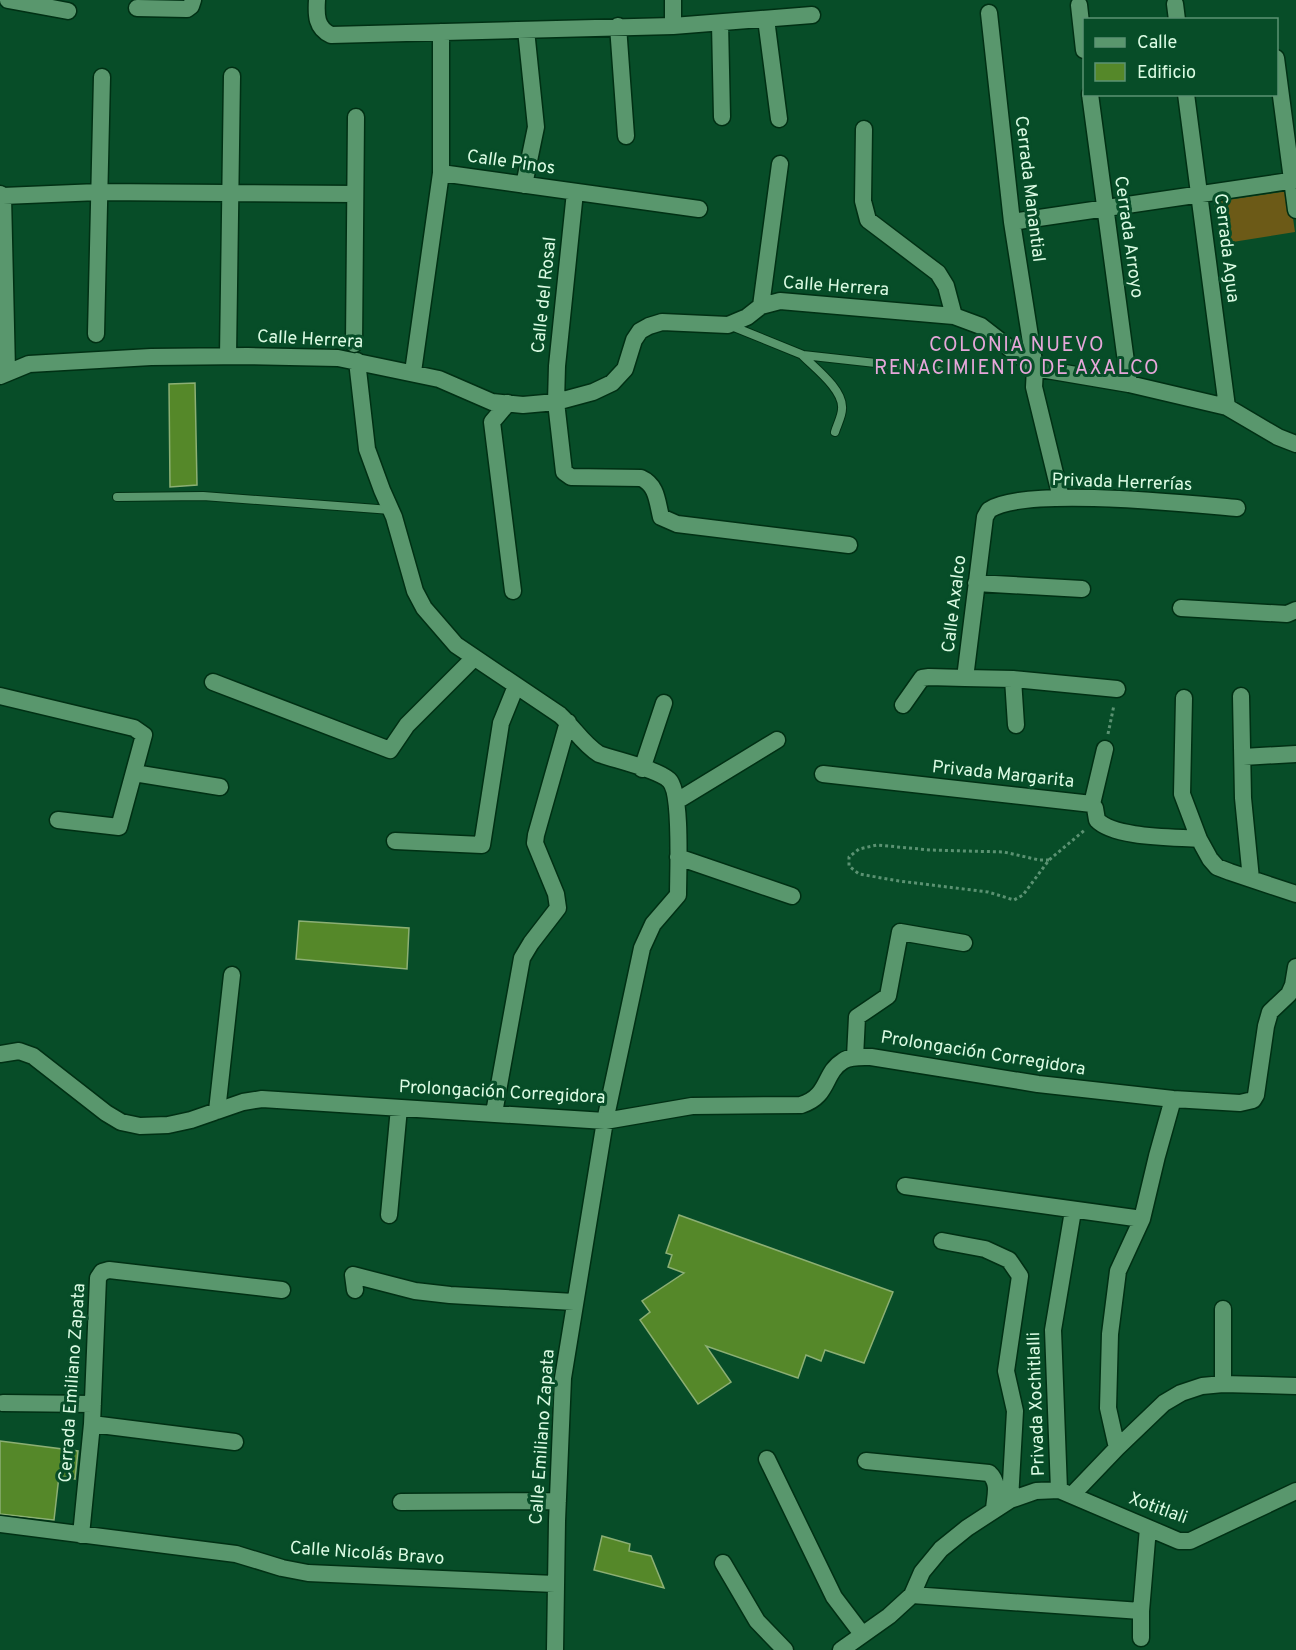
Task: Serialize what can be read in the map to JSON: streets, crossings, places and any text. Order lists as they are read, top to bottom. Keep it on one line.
{"streets":{"street":["Calle Pinos","Cerrada Manantial","Cerrada Arroyo","Cerrada Agua","Calle Herrera","Calle del Rosal","Privada Herrerías","Calle Axalco","Privada Margarita","Prolongación Corregidora","Cerrada Emiliano Zapata","Privada Xochitlalli","Calle Emiliano Zapata","Xotitlali","Calle Nicolás Bravo"]},"crossings":[["Calle Pinos","Calle del Rosal"],["Cerrada Manantial","Calle Herrera"],["Cerrada Manantial","Privada Herrerías"],["Cerrada Arroyo","Calle Herrera"],["Cerrada Agua","Calle Herrera"],["Calle Herrera","Calle del Rosal"],["Privada Herrerías","Calle Axalco"],["Prolongación Corregidora","Calle Emiliano Zapata"],["Cerrada Emiliano Zapata","Calle Nicolás Bravo"],["Privada Xochitlalli","Xotitlali"],["Calle Emiliano Zapata","Calle Nicolás Bravo"]],"districts":["COLONIA NUEVO RENACIMIENTO DE AXALCO"],"legend":["Calle","Edificio"]}
